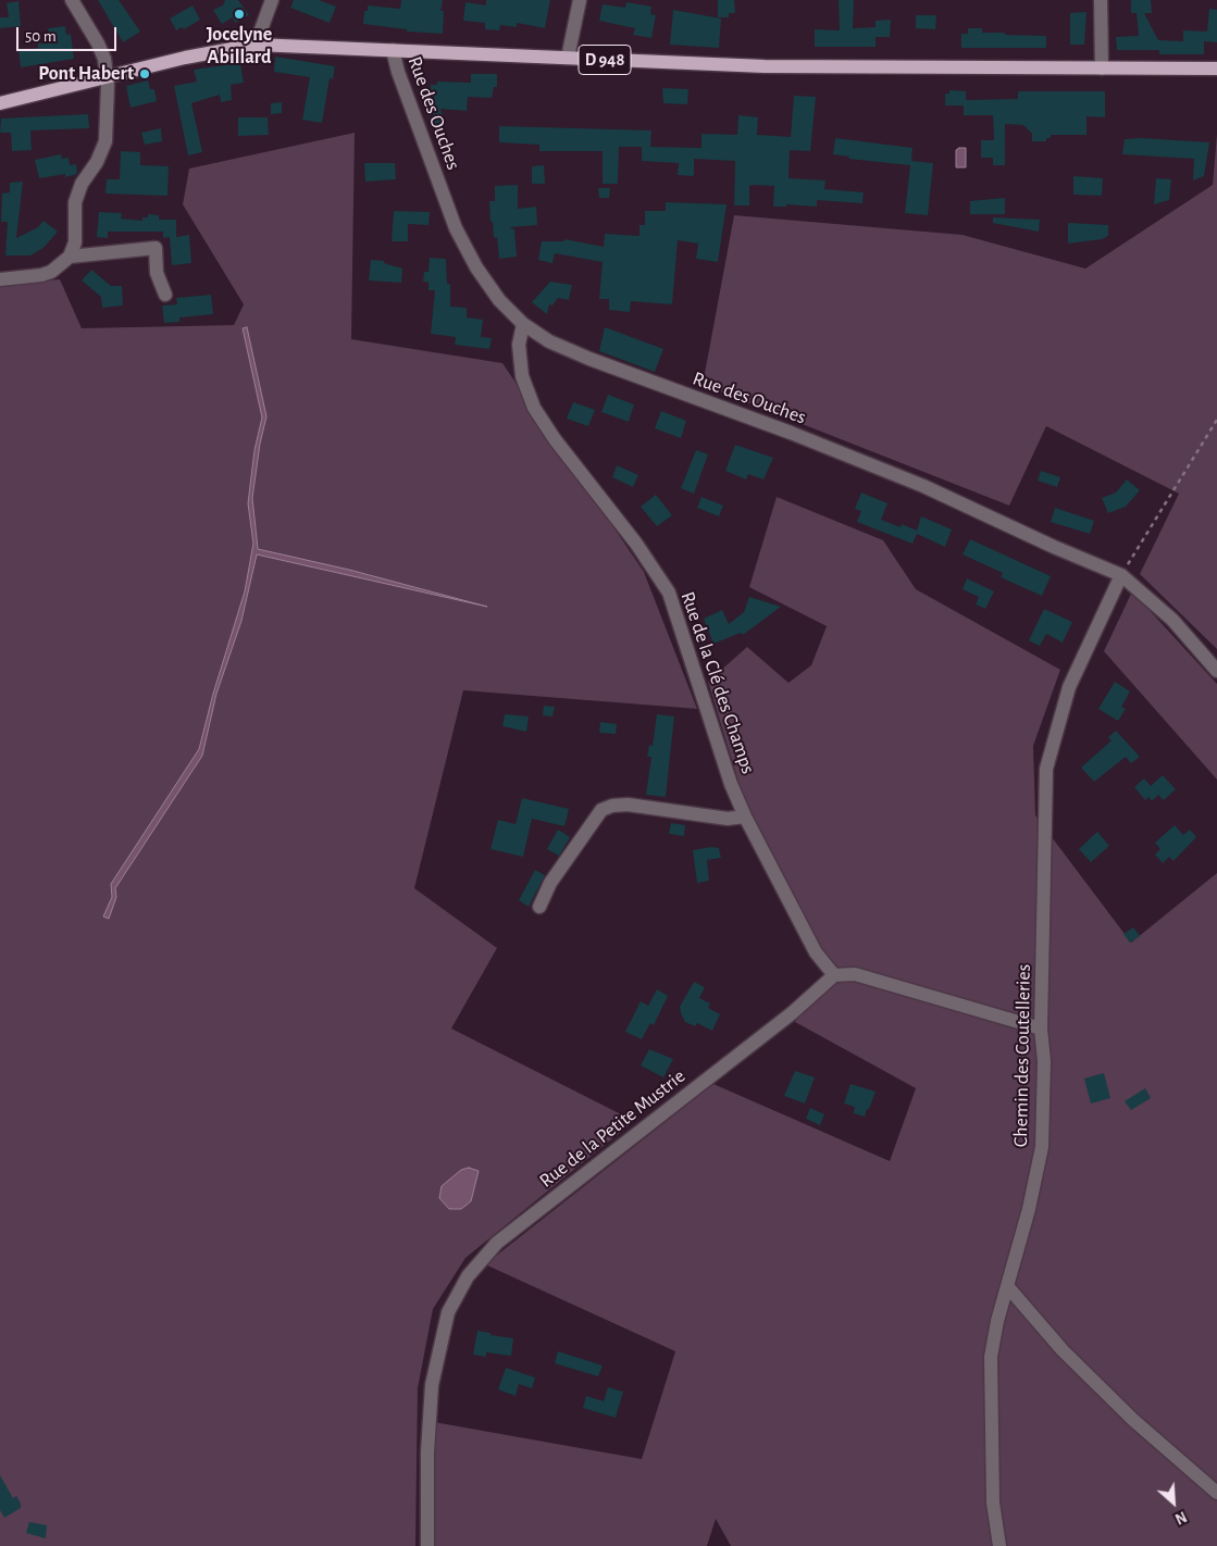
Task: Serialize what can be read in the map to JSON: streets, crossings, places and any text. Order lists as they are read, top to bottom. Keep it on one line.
{"streets":{"main road":["D 948"],"street":["Rue des Ouches","Rue de la Clé des Champs","Chemin des Coutelleries","Rue de la Petite Mustrie"]},"crossings":[["D 948","Rue des Ouches"],["Rue des Ouches","Rue de la Clé des Champs"],["Rue des Ouches","Chemin des Coutelleries"],["Rue de la Clé des Champs","Rue de la Petite Mustrie"]],"places":["Jocelyne Abillard","Pont Habert"],"scale_bar":"50 m","north":"bottom right"}
